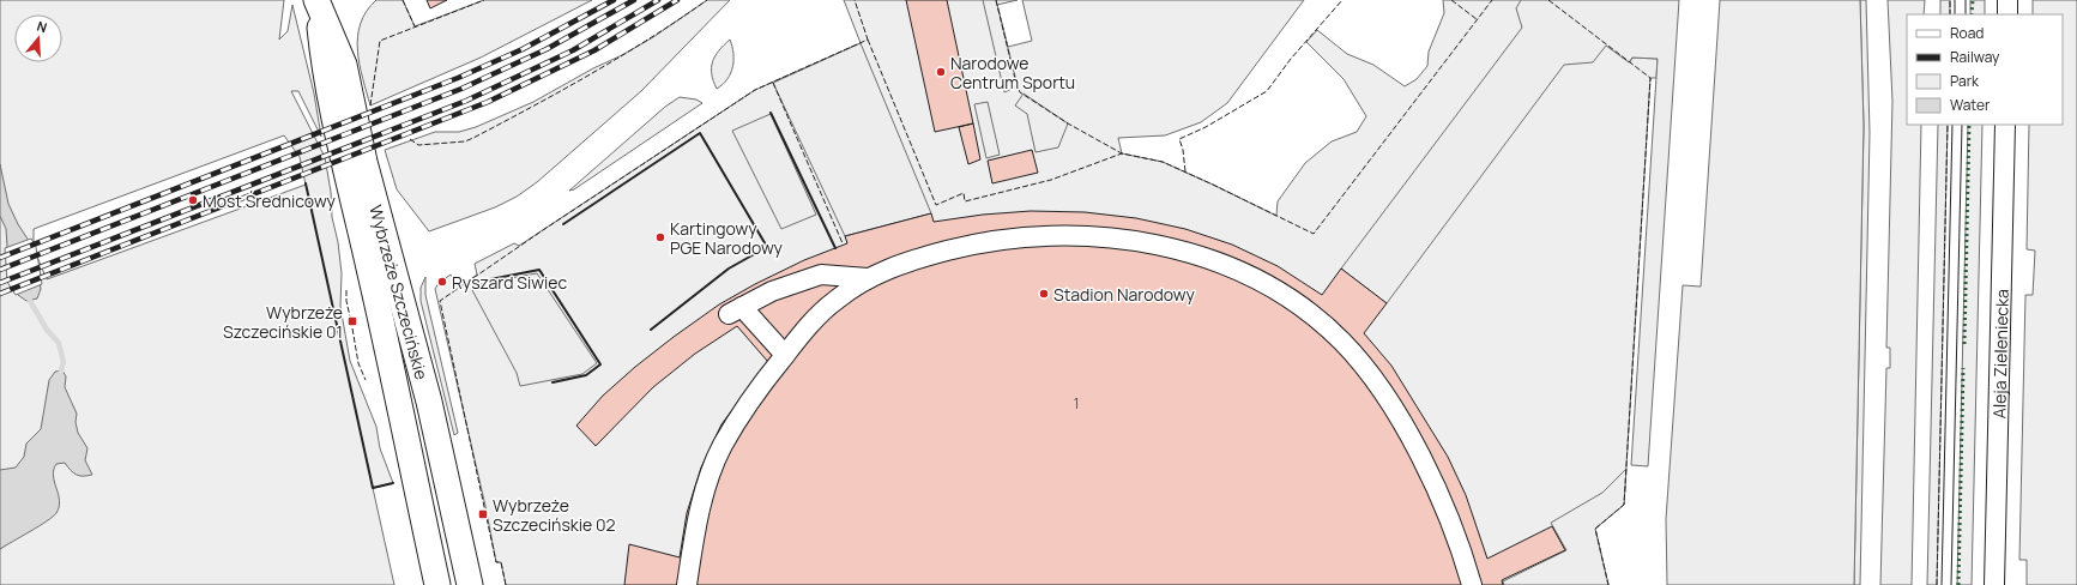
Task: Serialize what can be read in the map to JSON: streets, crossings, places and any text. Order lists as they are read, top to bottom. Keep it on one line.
{"streets":{"main road":["Wybrzeże Szczecińskie"],"street":["Aleja Zieleniecka"]},"places":{"other":["Narodowe Centrum Sportu","Most Średnicowy","Kartingowy PGE Narodowy","Ryszard Siwiec","Stadion Narodowy"],"transit":["Wybrzeże Szczecińskie 01","Wybrzeże Szczecińskie 02"]},"house_numbers":["1"],"legend":["Road","Railway","Park","Water"],"north":"top"}
